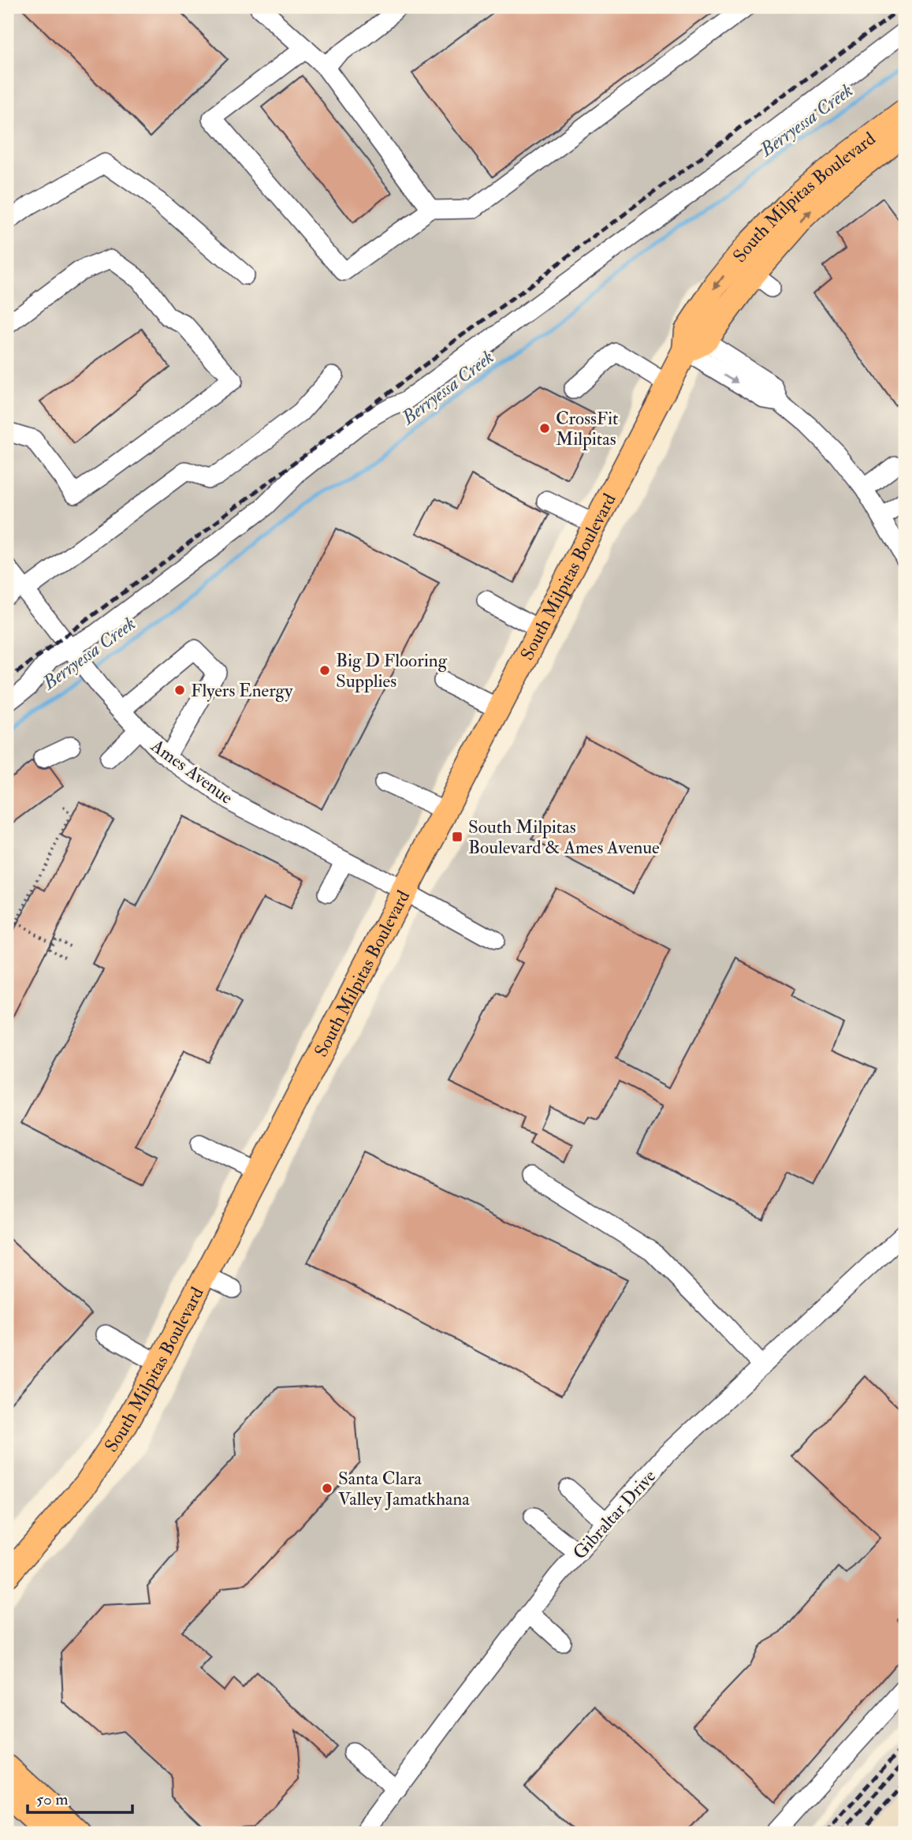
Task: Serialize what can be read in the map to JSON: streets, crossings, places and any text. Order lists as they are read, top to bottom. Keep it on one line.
{"streets":{"main road":["South Milpitas Boulevard"],"street":["Ames Avenue","Gibraltar Drive"]},"crossings":[["South Milpitas Boulevard","Ames Avenue"]],"water":["Berryessa Creek"],"places":{"other":["CrossFit Milpitas","Big D Flooring Supplies","Flyers Energy","Santa Clara Valley Jamatkhana"],"transit":["South Milpitas Boulevard & Ames Avenue"]},"scale_bar":"50 m"}
